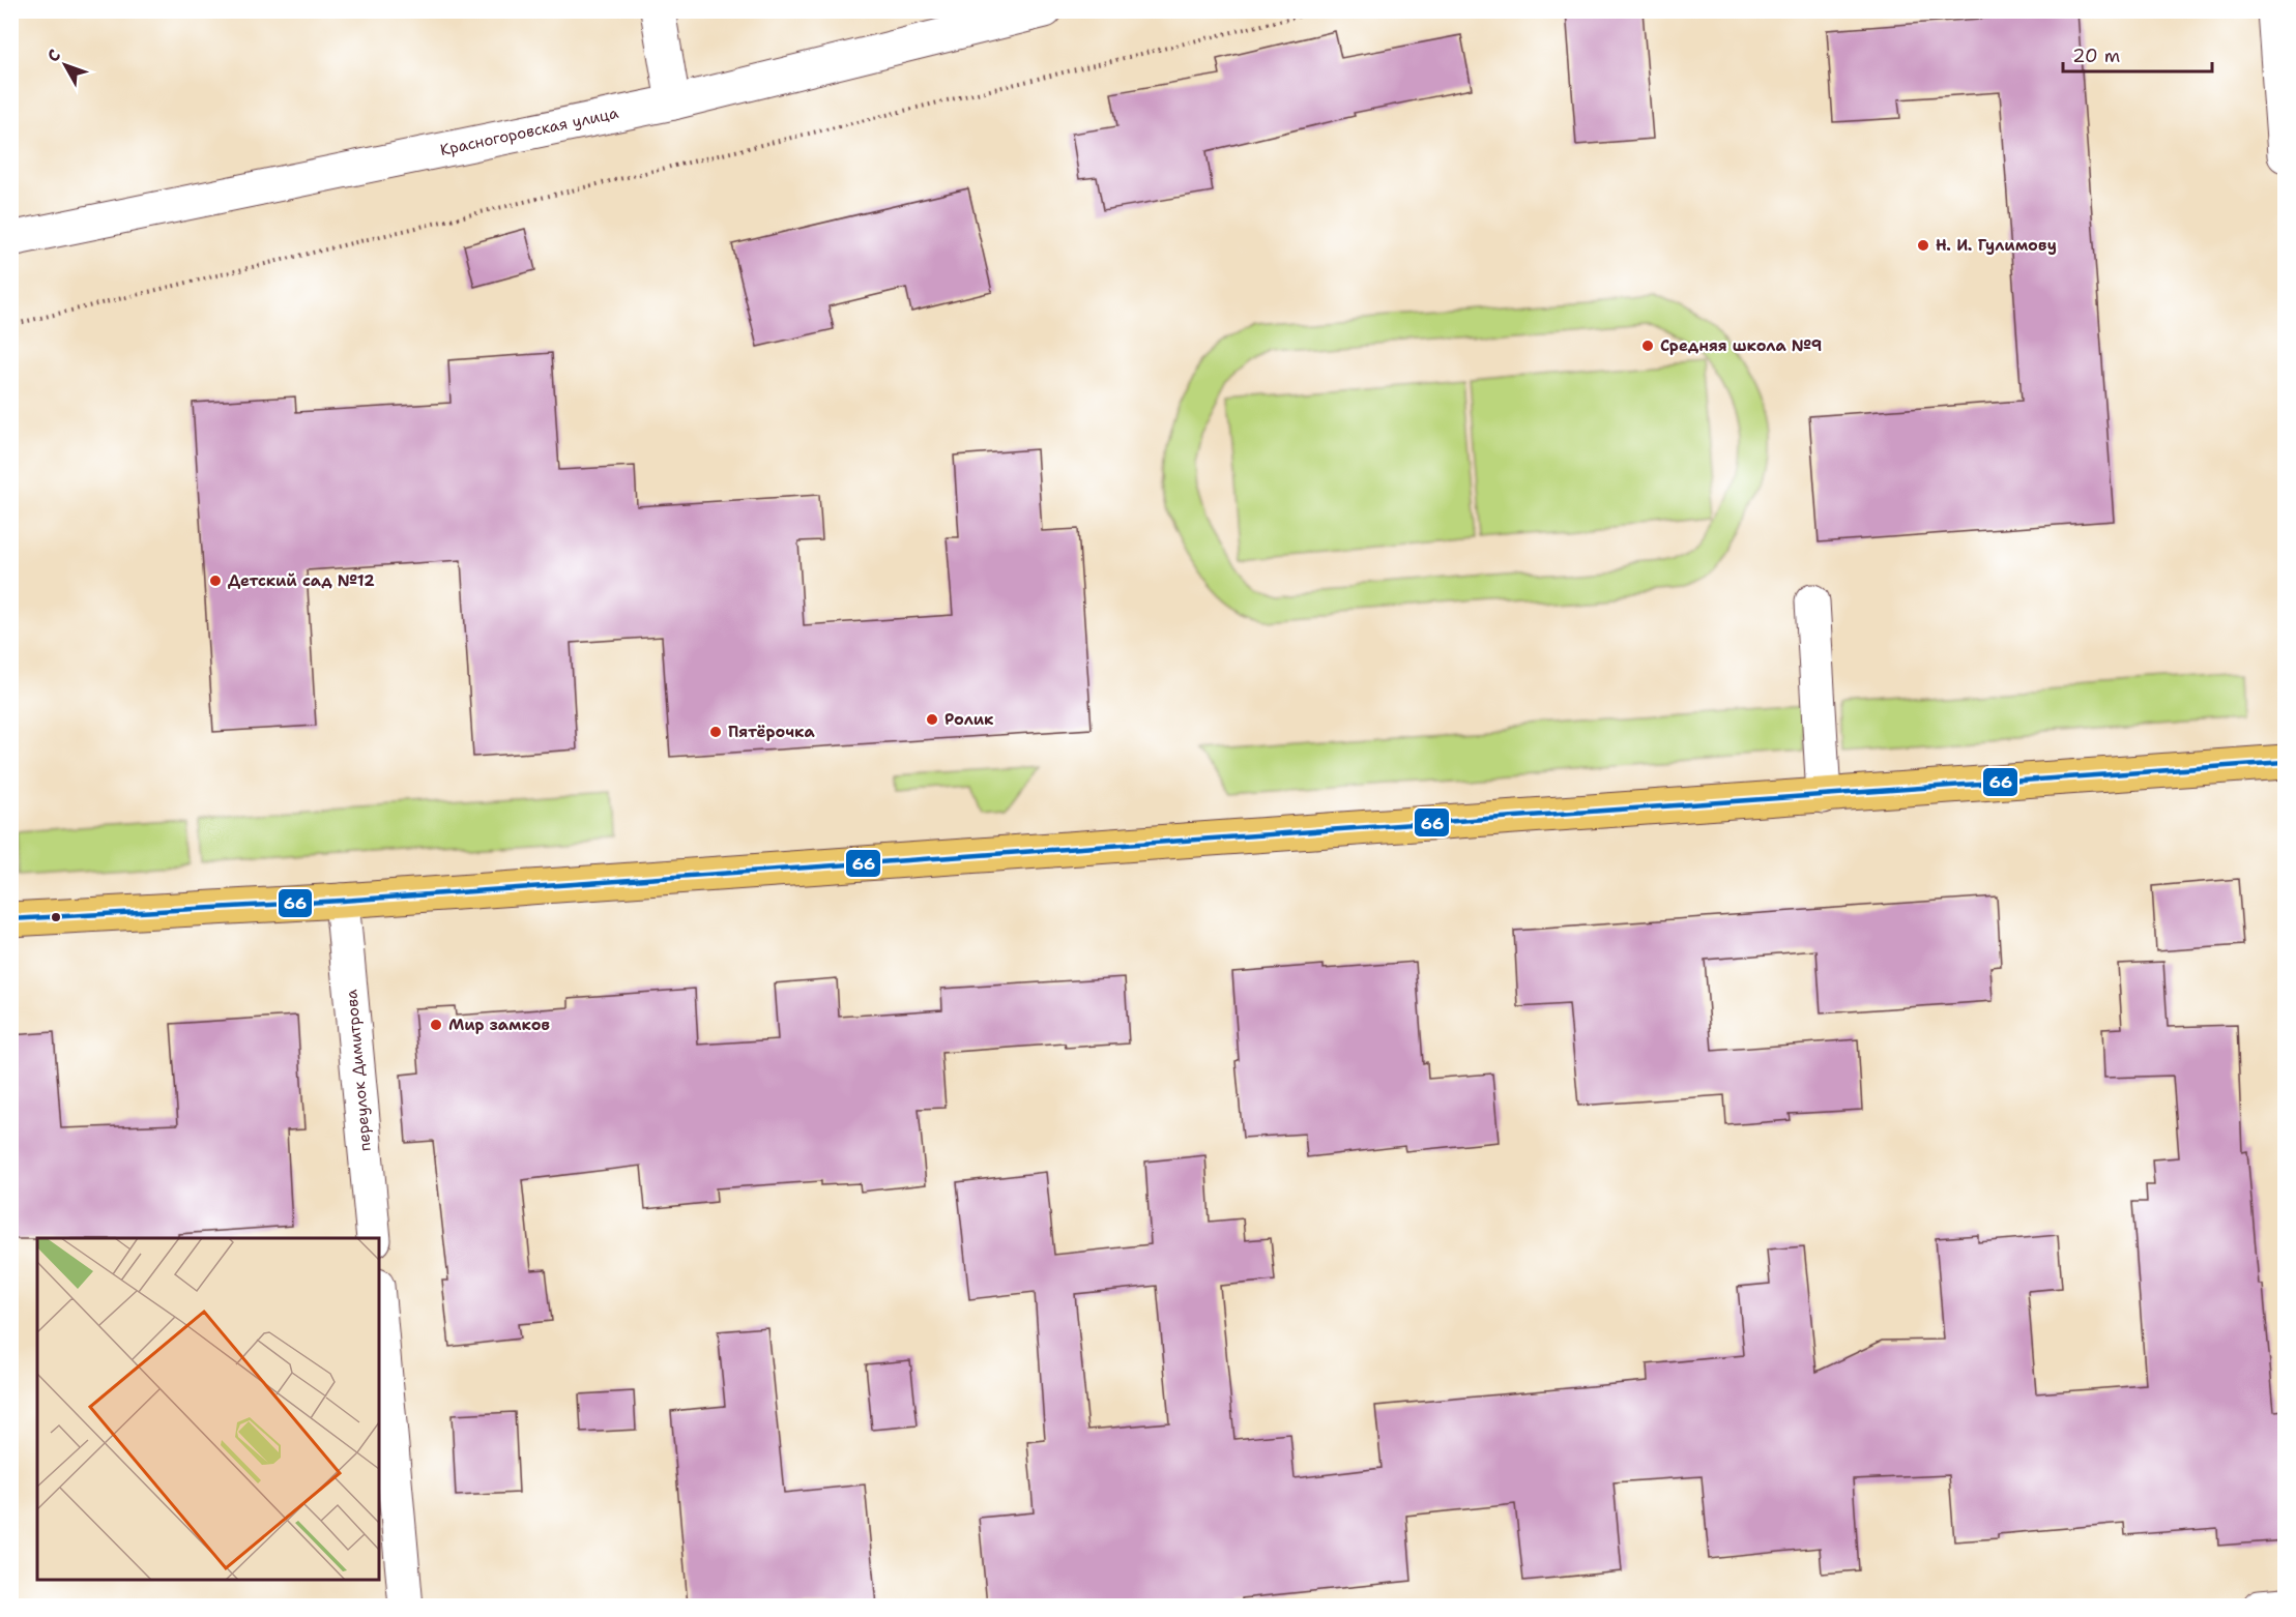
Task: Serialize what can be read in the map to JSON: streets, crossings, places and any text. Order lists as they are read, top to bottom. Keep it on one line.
{"streets":{"street":["Красногоровская улица","переулок Димитрова"]},"places":["Н. И. Гулимову","Средняя школа №9","Детский сад №12","Ролик","Пятёрочка","Мир замков"],"lines":["transit line 66"],"scale_bar":"20 m","north":"top left"}
